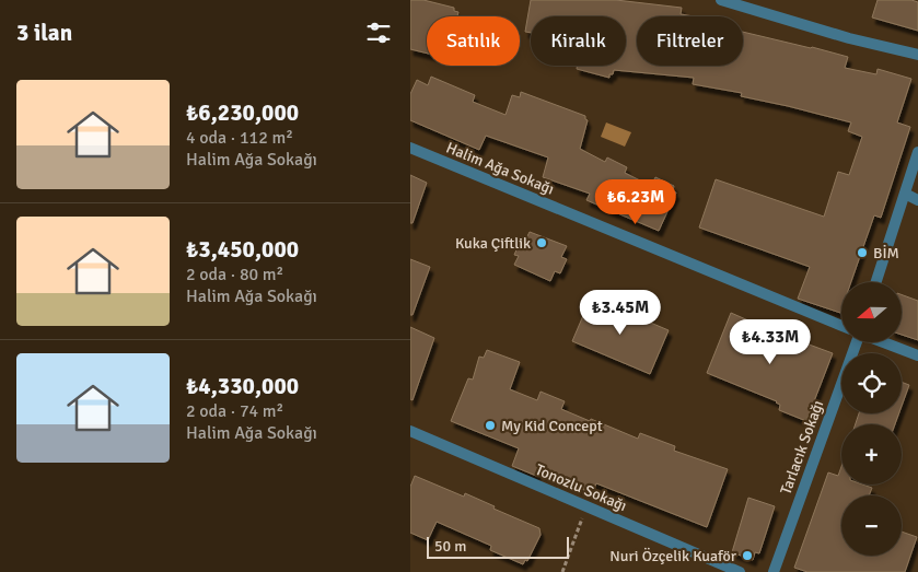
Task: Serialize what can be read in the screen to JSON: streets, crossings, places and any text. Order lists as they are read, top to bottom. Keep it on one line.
{"streets":{"street":["Halim Ağa Sokağı","Tarlacık Sokağı","Tonozlu Sokağı"]},"places":["Kuka Çiftlik","BİM","My Kid Concept","Nuri Özçelik Kuaför"],"scale_bar":"50 m","north":"left","page":{"heading":"3 ilan","chip":["Satılık","Kiralık","Filtreler"],"list":[{"name":"₺6,230,000","note":"4 oda · 112 m² · Halim Ağa Sokağı"},{"name":"₺3,450,000","note":"2 oda · 80 m² · Halim Ağa Sokağı"},{"name":"₺4,330,000","note":"2 oda · 74 m² · Halim Ağa Sokağı"}],"price":["₺6.23M","₺3.45M","₺4.33M"],"map_buttons":["+","−"],"scale":"50 m"}}
